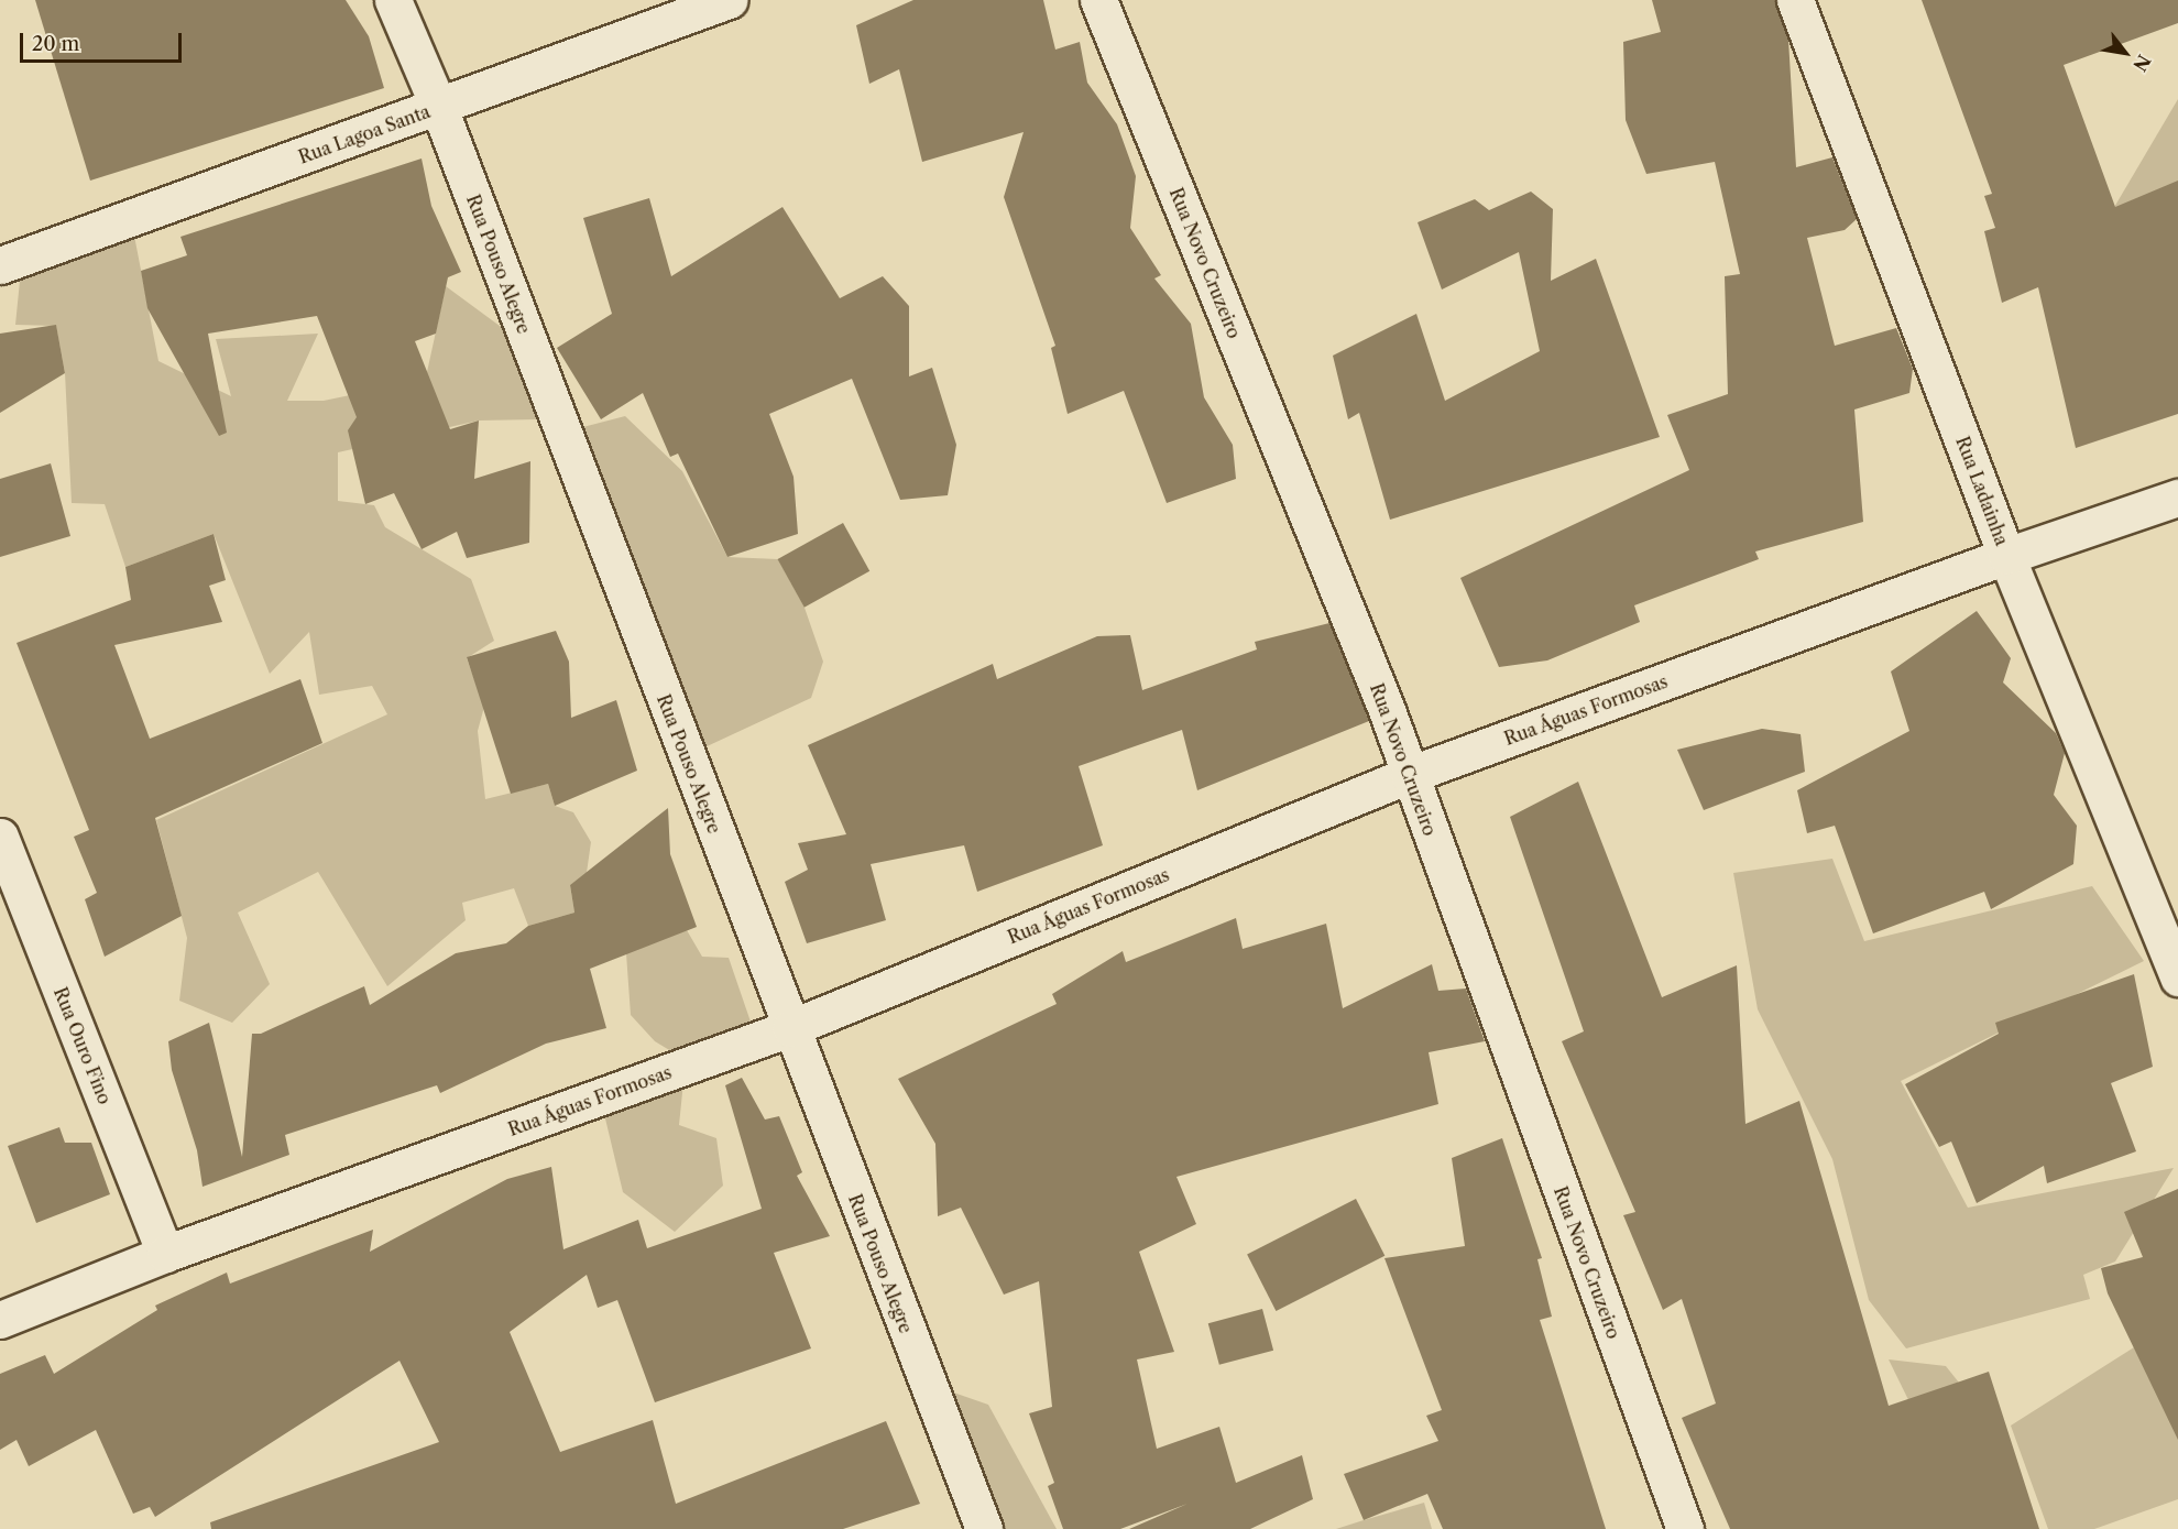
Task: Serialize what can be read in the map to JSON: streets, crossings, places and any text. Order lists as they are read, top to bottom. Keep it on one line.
{"streets":{"street":["Rua Lagoa Santa","Rua Novo Cruzeiro","Rua Pouso Alegre","Rua Ladainha","Rua Águas Formosas","Rua Ouro Fino"]},"crossings":[["Rua Lagoa Santa","Rua Pouso Alegre"],["Rua Novo Cruzeiro","Rua Águas Formosas"],["Rua Pouso Alegre","Rua Águas Formosas"],["Rua Ladainha","Rua Águas Formosas"],["Rua Águas Formosas","Rua Ouro Fino"]],"scale_bar":"20 m","north":"bottom right"}
